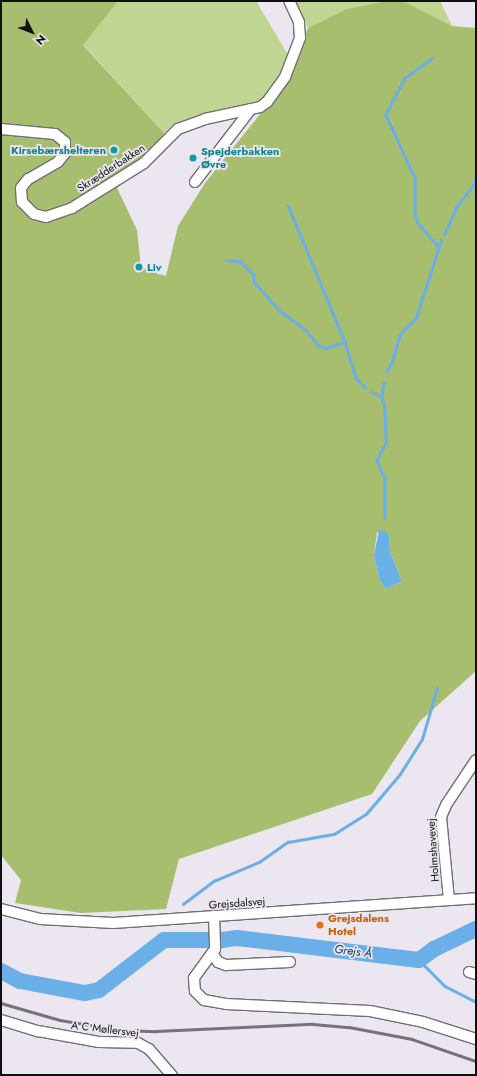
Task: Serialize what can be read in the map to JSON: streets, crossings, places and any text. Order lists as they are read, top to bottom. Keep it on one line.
{"streets":{"street":["Skrædderbakken","Holmshavevej","Grejsdalsvej","A C Møllersvej"]},"crossings":[["Holmshavevej","Grejsdalsvej"]],"water":["Grejs Å"],"places":["Kirsebærshelteren","Spejderbakken Øvre","Liv","Grejsdalens Hotel"],"north":"bottom right"}
